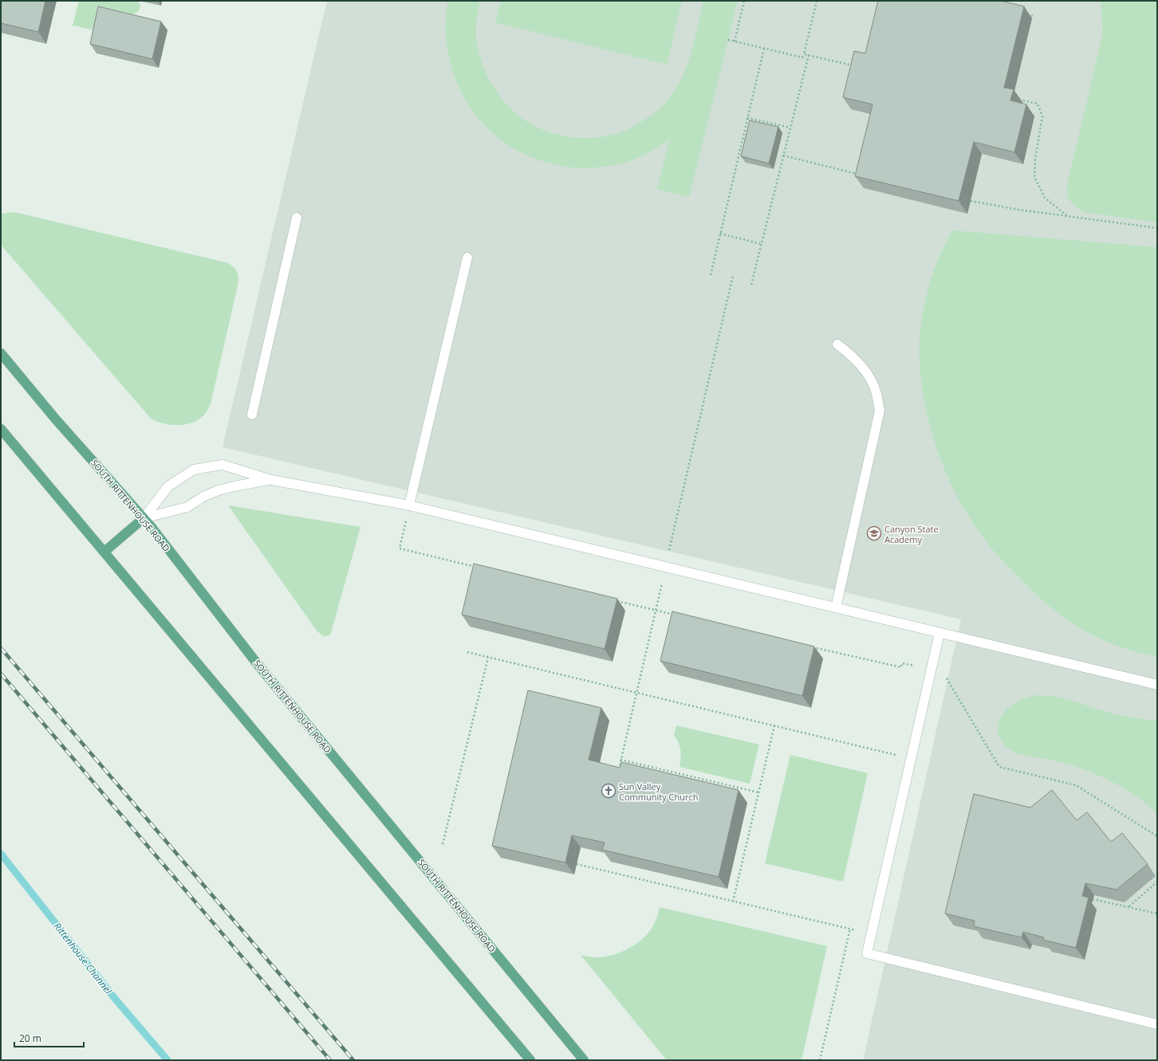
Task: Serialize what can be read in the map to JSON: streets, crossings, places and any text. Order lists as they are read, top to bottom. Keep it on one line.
{"streets":{"main road":["SOUTH RITTENHOUSE ROAD"]},"water":["Rittenhouse Channel"],"places":{"school or university":["Canyon State Academy"],"church":["Sun Valley Community Church"]},"scale_bar":"20 m"}
